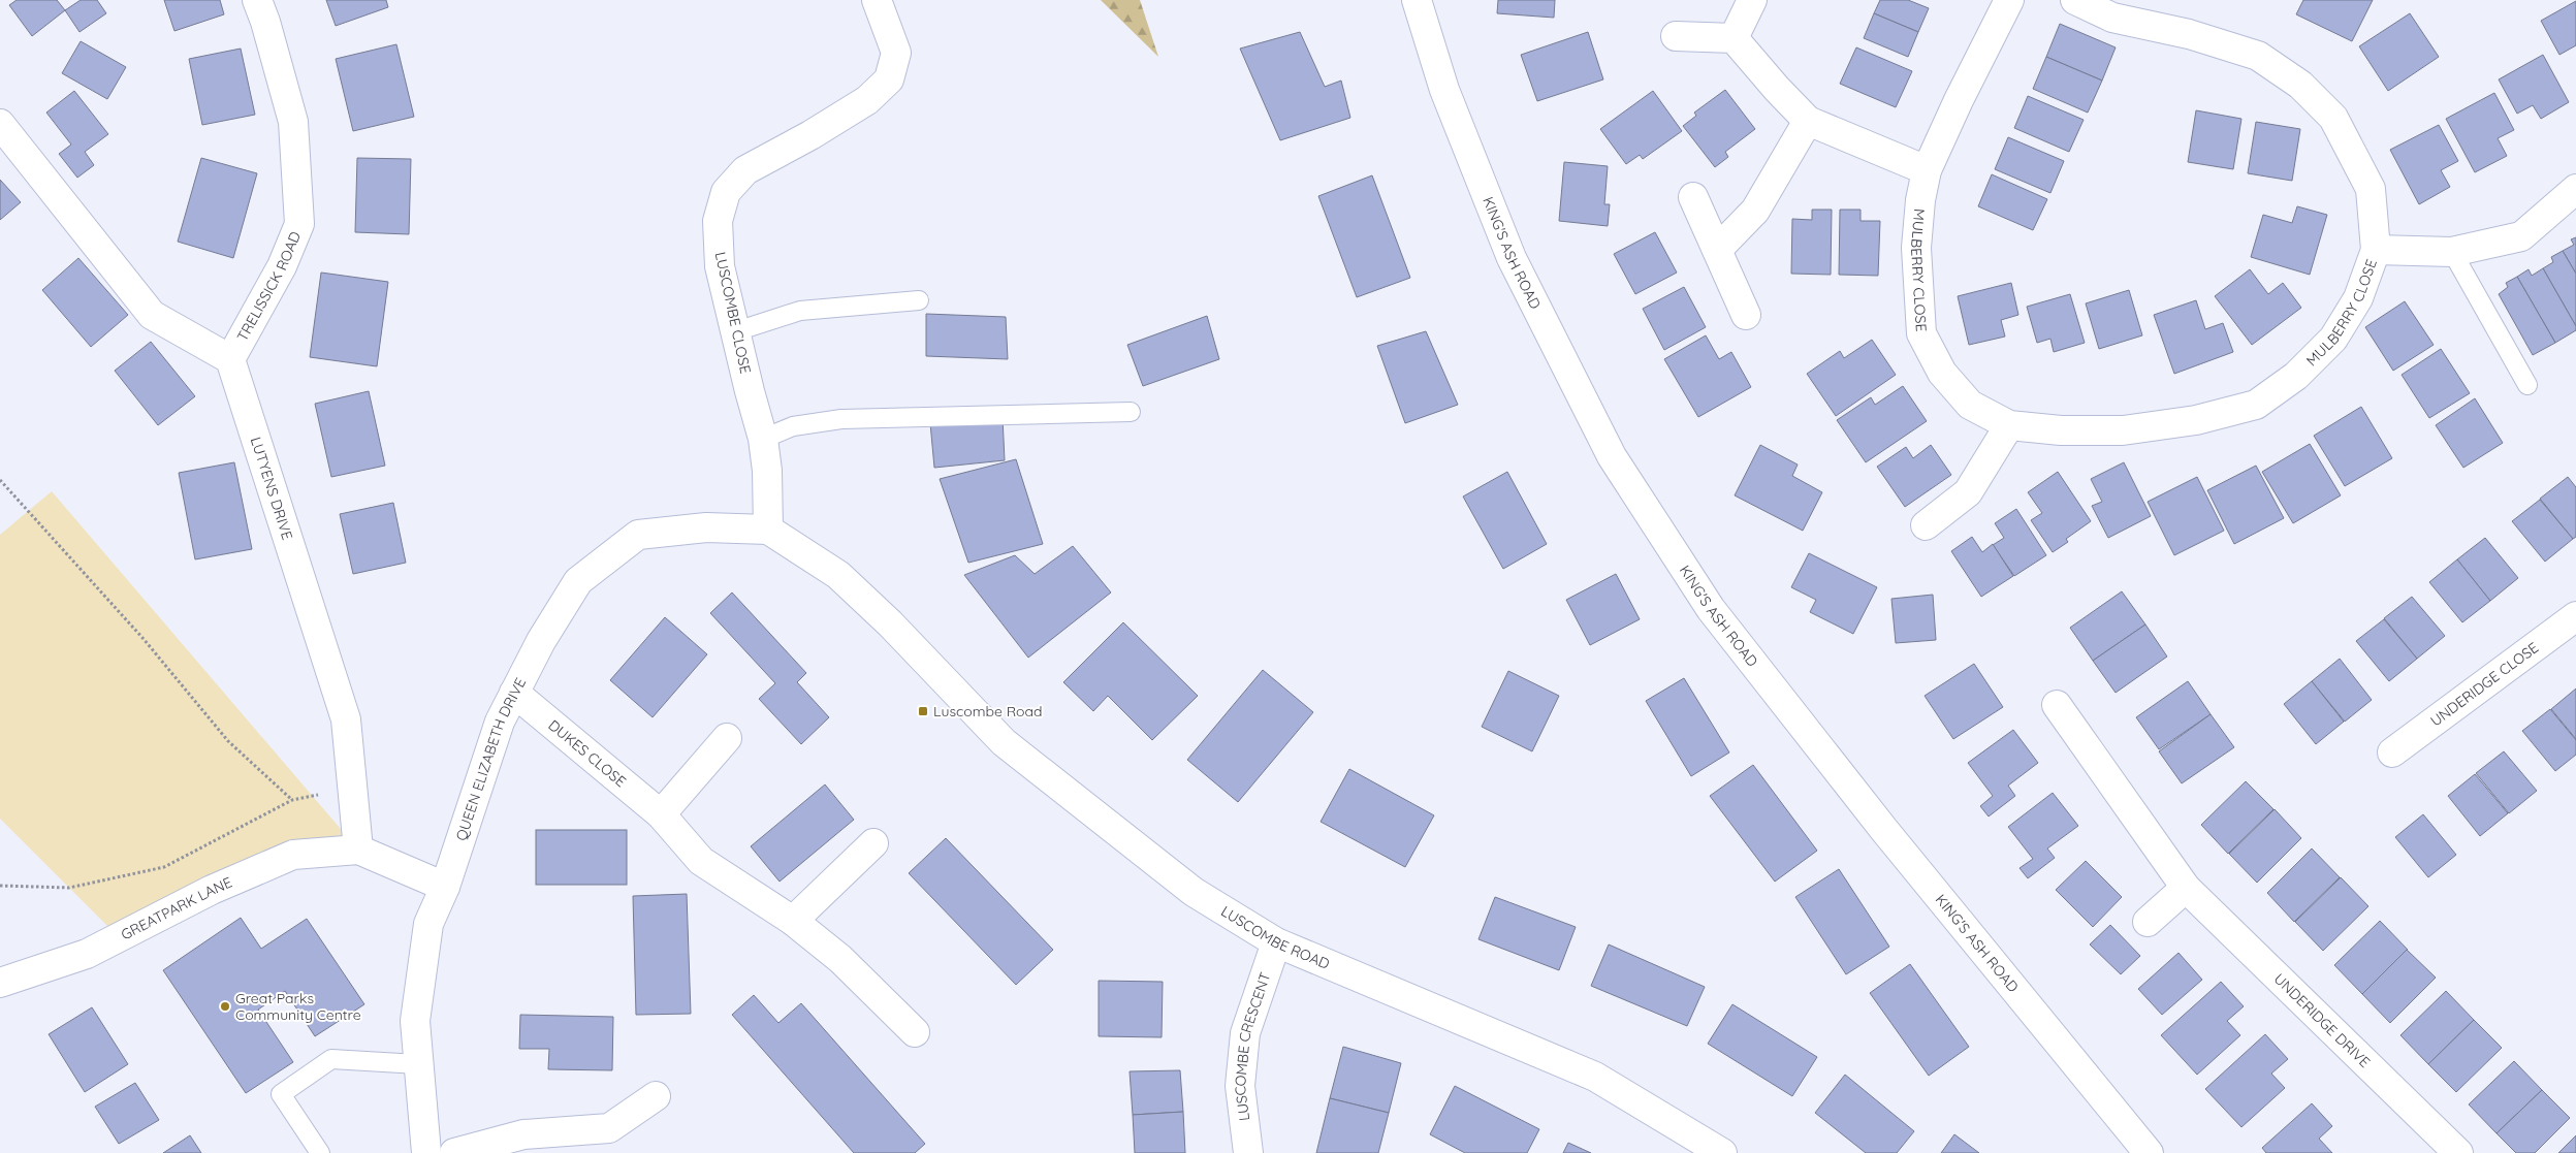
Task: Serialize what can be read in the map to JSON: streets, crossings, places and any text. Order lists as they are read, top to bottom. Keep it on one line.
{"streets":{"main road":["KING'S ASH ROAD","MULBERRY CLOSE","TRELISSICK ROAD","LUSCOMBE CLOSE","LUTYENS DRIVE","UNDERIDGE CLOSE","DUKES CLOSE","QUEEN ELIZABETH DRIVE","GREATPARK LANE","LUSCOMBE ROAD","UNDERIDGE DRIVE","LUSCOMBE CRESCENT"]},"crossings":[["TRELISSICK ROAD","LUTYENS DRIVE"],["LUSCOMBE CLOSE","QUEEN ELIZABETH DRIVE"],["LUSCOMBE CLOSE","LUSCOMBE ROAD"],["LUTYENS DRIVE","GREATPARK LANE"],["DUKES CLOSE","QUEEN ELIZABETH DRIVE"],["QUEEN ELIZABETH DRIVE","LUSCOMBE ROAD"],["LUSCOMBE ROAD","LUSCOMBE CRESCENT"]],"places":{"transit":["Luscombe Road"],"other":["Great Parks Community Centre"]}}
